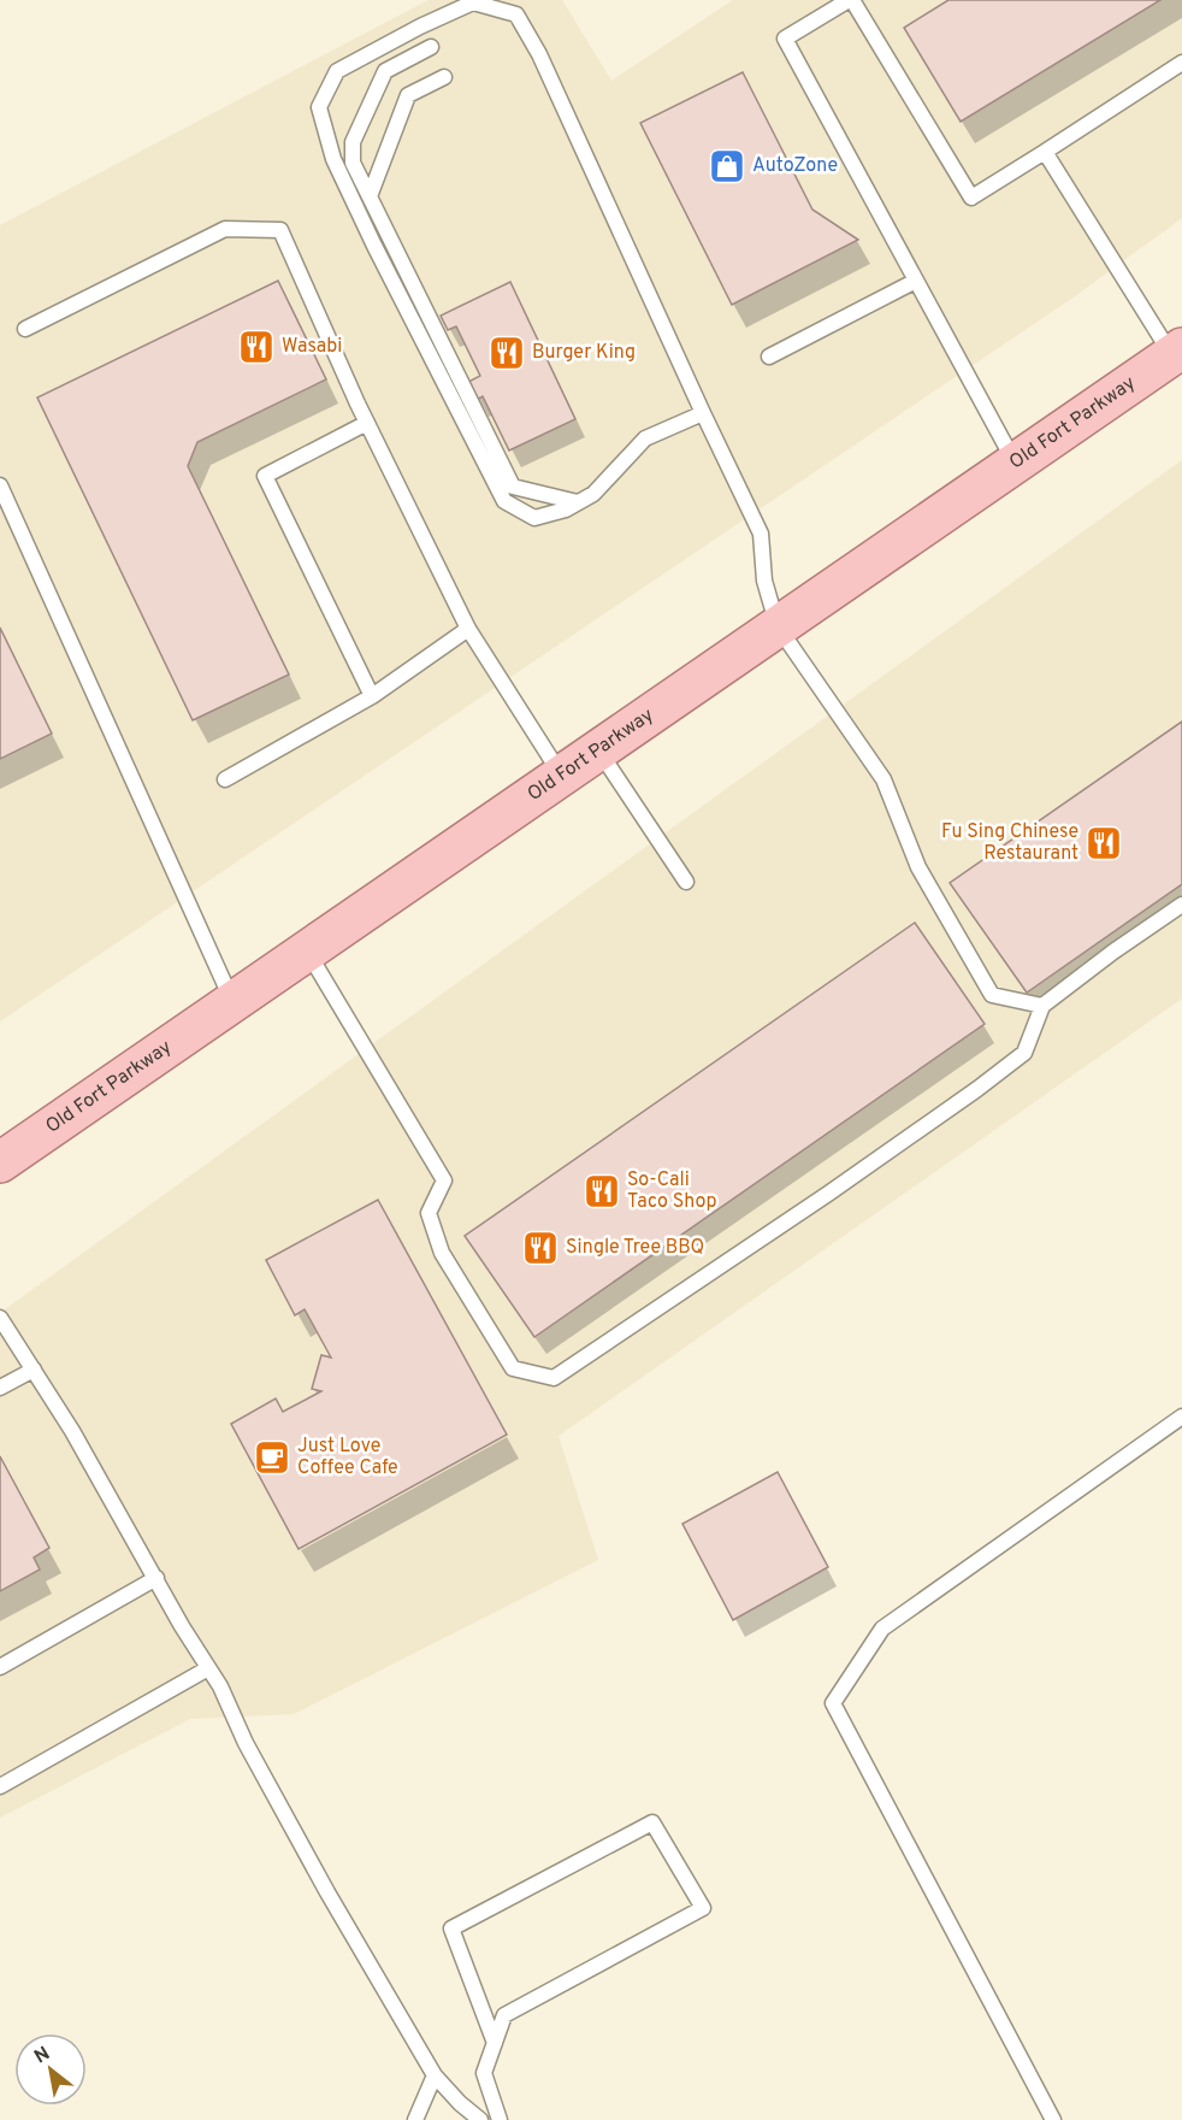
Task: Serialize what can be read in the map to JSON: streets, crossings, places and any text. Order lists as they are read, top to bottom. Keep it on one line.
{"streets":{"main road":["Old Fort Parkway"]},"places":{"shop":["AutoZone"],"restaurant":["Wasabi","Burger King","Fu Sing Chinese Restaurant","So-Cali Taco Shop","Single Tree BBQ"],"cafe":["Just Love Coffee Cafe"]},"north":"top left"}
